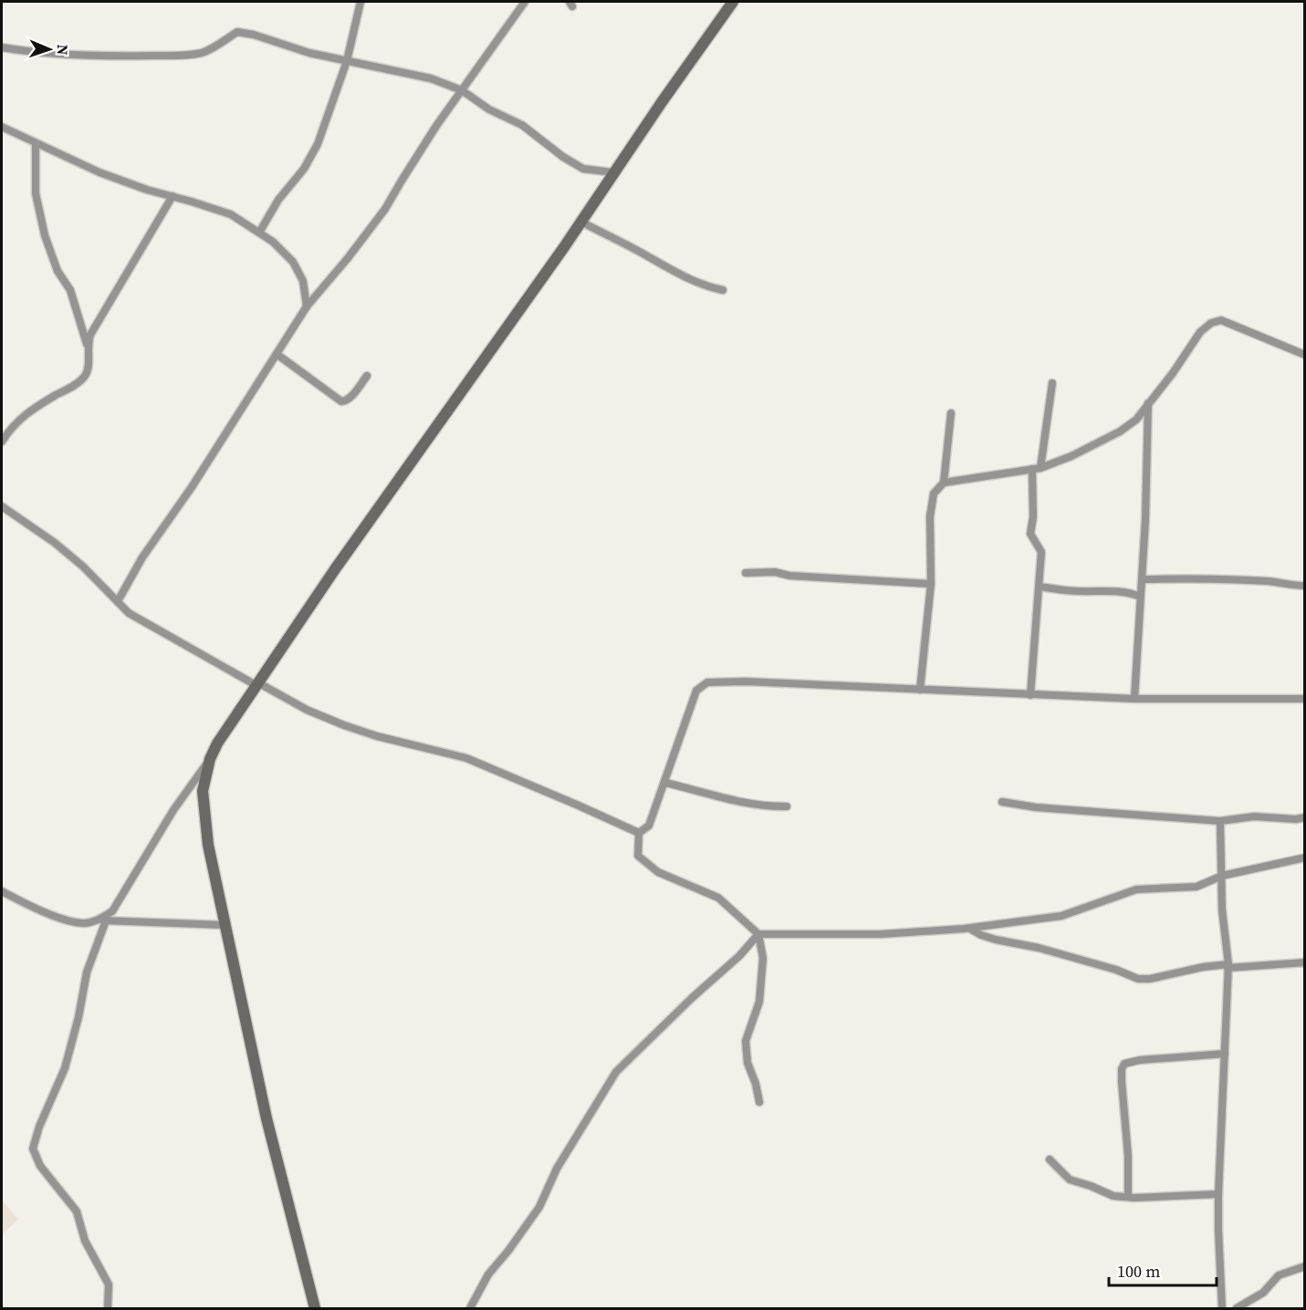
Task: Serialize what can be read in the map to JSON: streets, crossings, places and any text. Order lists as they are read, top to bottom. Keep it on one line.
{"scale_bar":"100 m","north":"right"}
